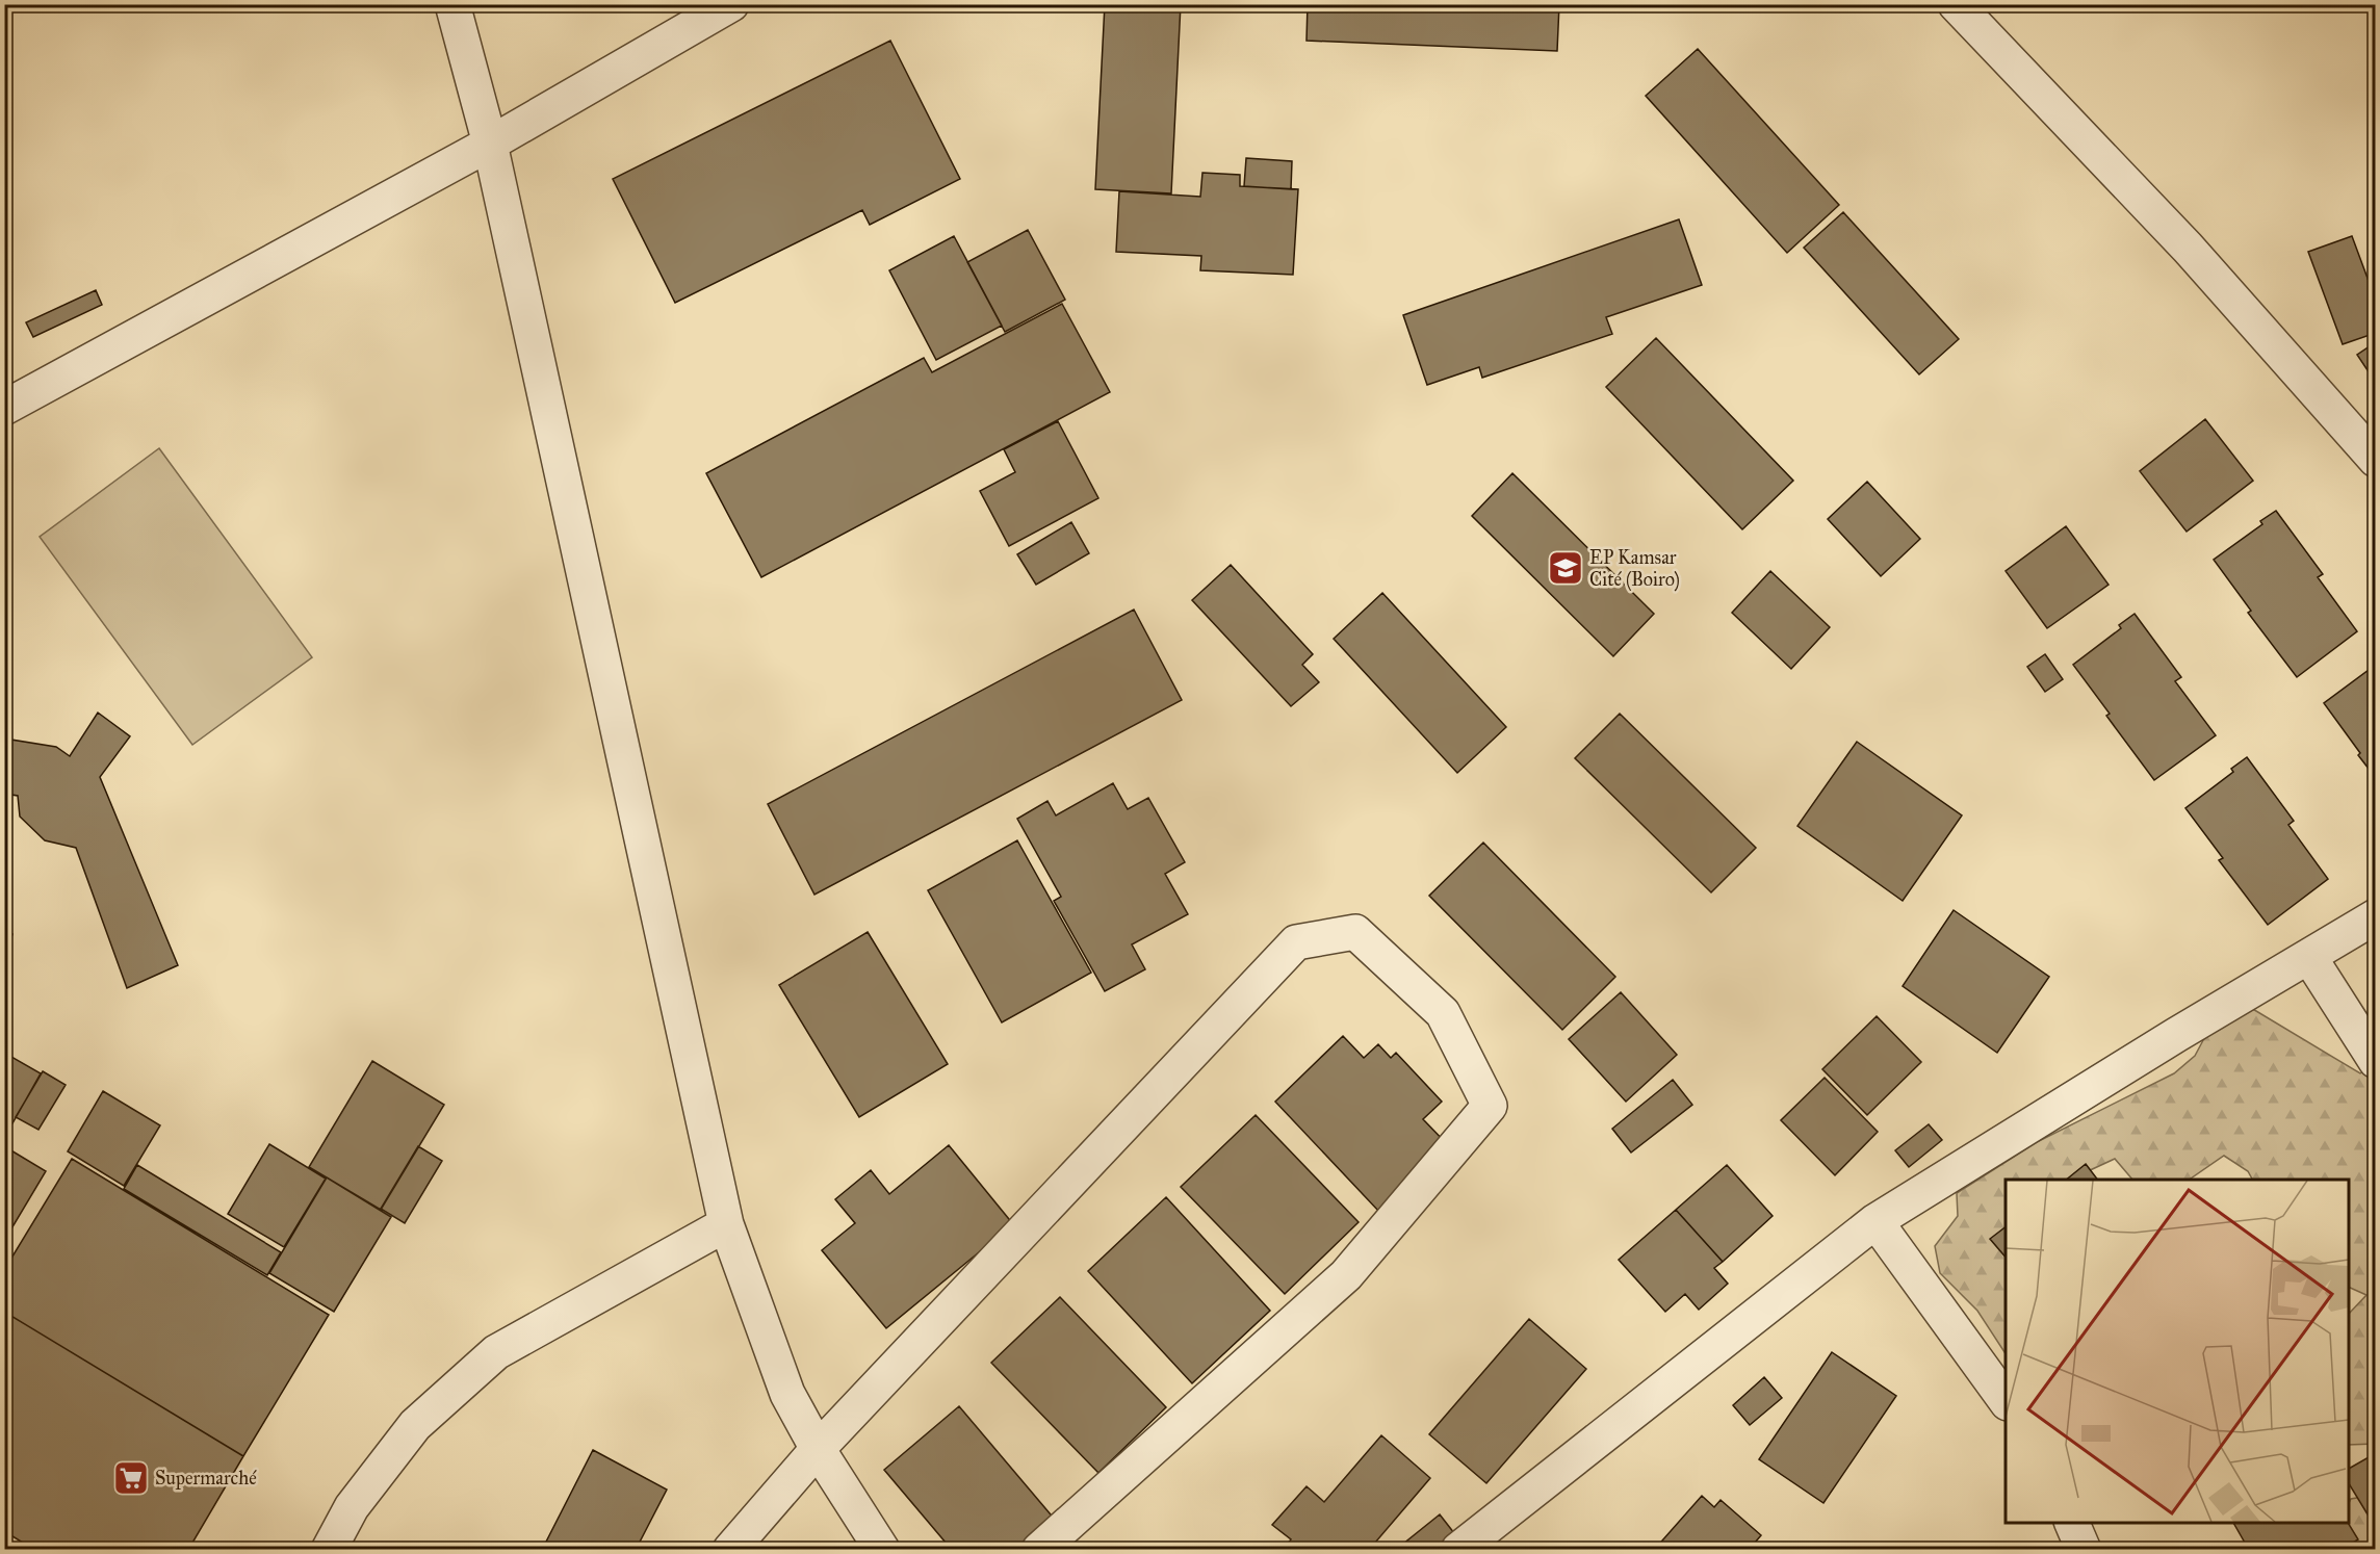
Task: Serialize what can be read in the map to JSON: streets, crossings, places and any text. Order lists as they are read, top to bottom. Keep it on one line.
{"places":{"school or university":["EP Kamsar Cité (Boiro)"],"supermarket":["Supermarché"]}}
